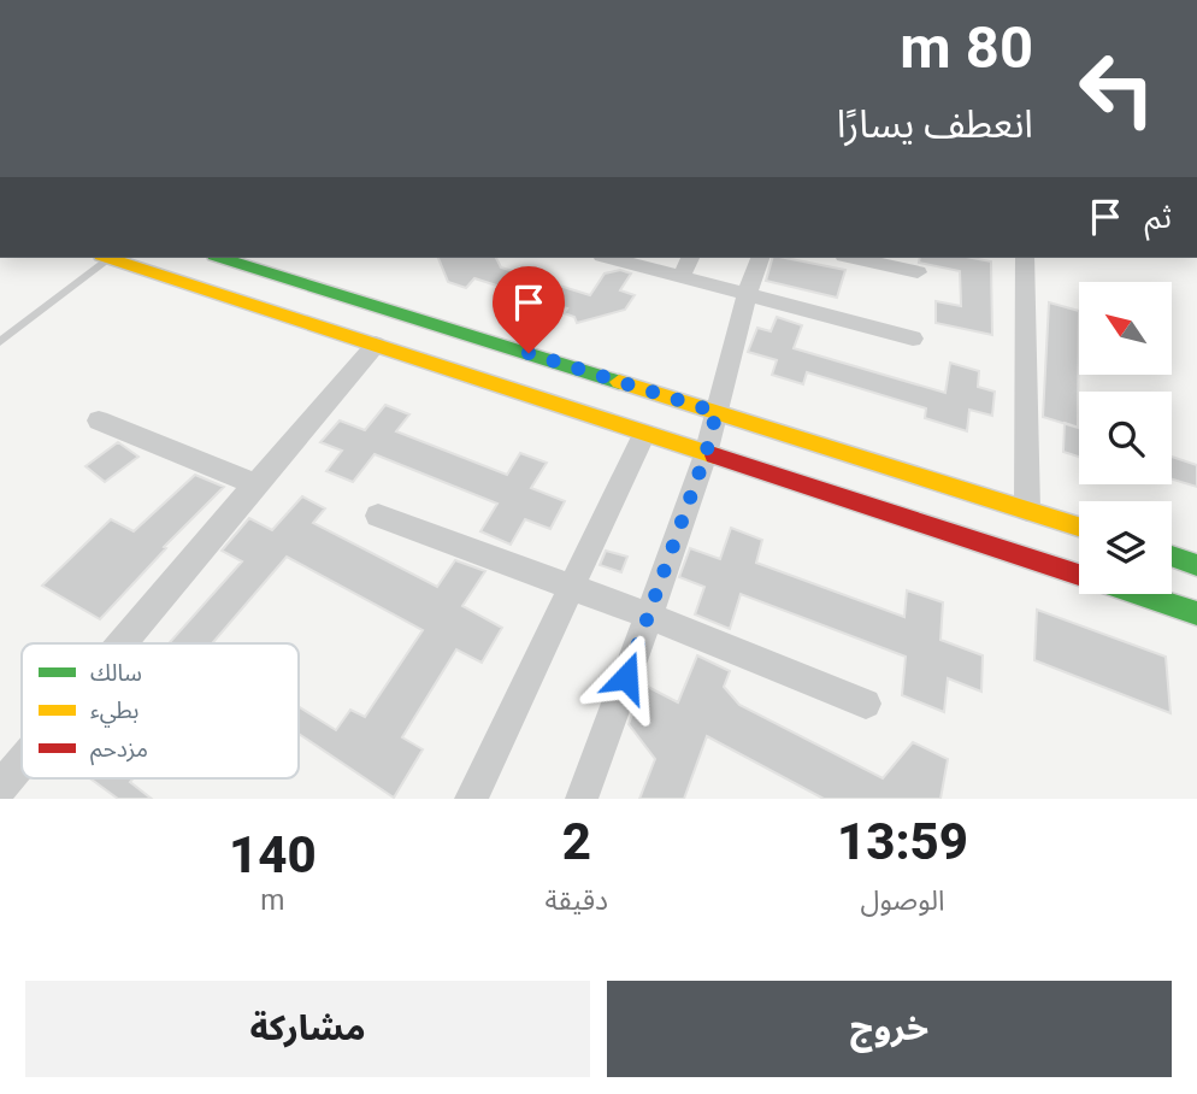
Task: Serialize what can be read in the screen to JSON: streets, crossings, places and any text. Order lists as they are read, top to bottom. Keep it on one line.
{"legend":["سالك","بطيء","مزدحم"],"north":"top left","page":{"turn":["80 m","انعطف يسارًا"],"then":"ثم","eta":["13:59","الوصول","2","دقيقة","140","m"],"buttons":["خروج","مشاركة"]}}
